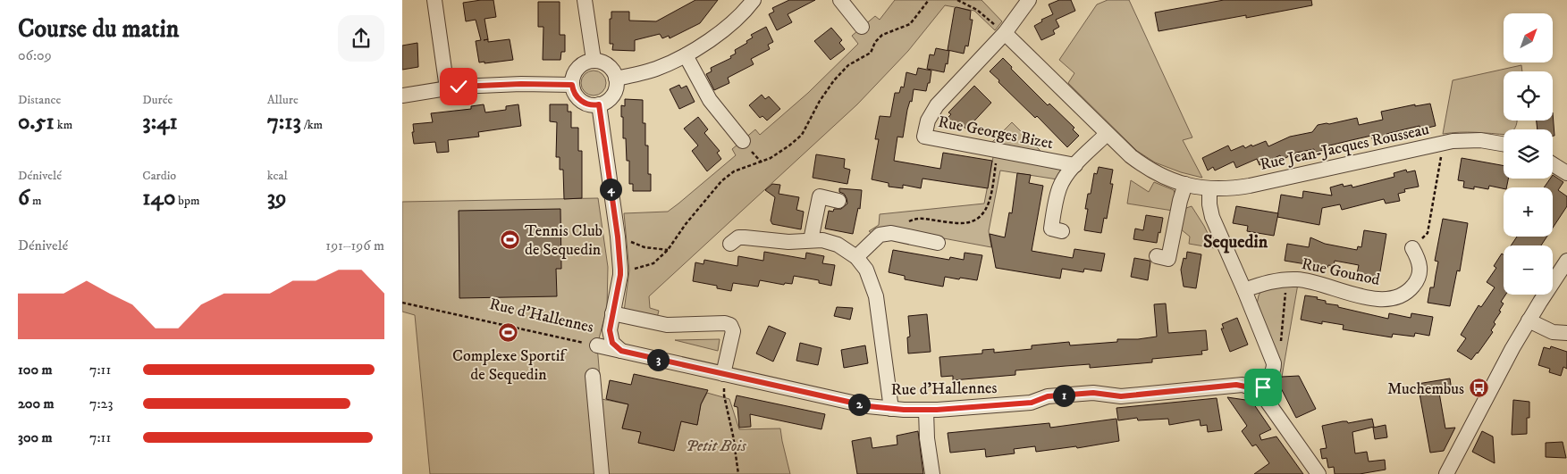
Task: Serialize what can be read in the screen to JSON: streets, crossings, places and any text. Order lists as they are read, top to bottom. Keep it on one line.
{"streets":{"street":["Rue Georges Bizet","Rue Jean-Jacques Rousseau","Rue Gounod","Rue d'Hallennes"]},"crossings":[["Rue Georges Bizet","Rue Jean-Jacques Rousseau"]],"districts":["Sequedin"],"parks":["Petit Bois"],"places":{"sports":["Tennis Club de Sequedin","Complexe Sportif de Sequedin"],"bus stop":["Muchembus"]},"north":"top right","page":{"heading":["Course du matin","06:09"],"map_buttons":["+","−"],"stats":[["Distance","0.51 km"],["Durée","3:41"],["Allure","7:13 /km"],["Dénivelé","6 m"],["Cardio","140 bpm"],["kcal","39"]],"pins":["4","3","1","2"],"chart":["Dénivelé","191–196 m"],"list":[{"name":"100 m","note":"7:11"},{"name":"200 m","note":"7:23"},{"name":"300 m","note":"7:11"}]}}
